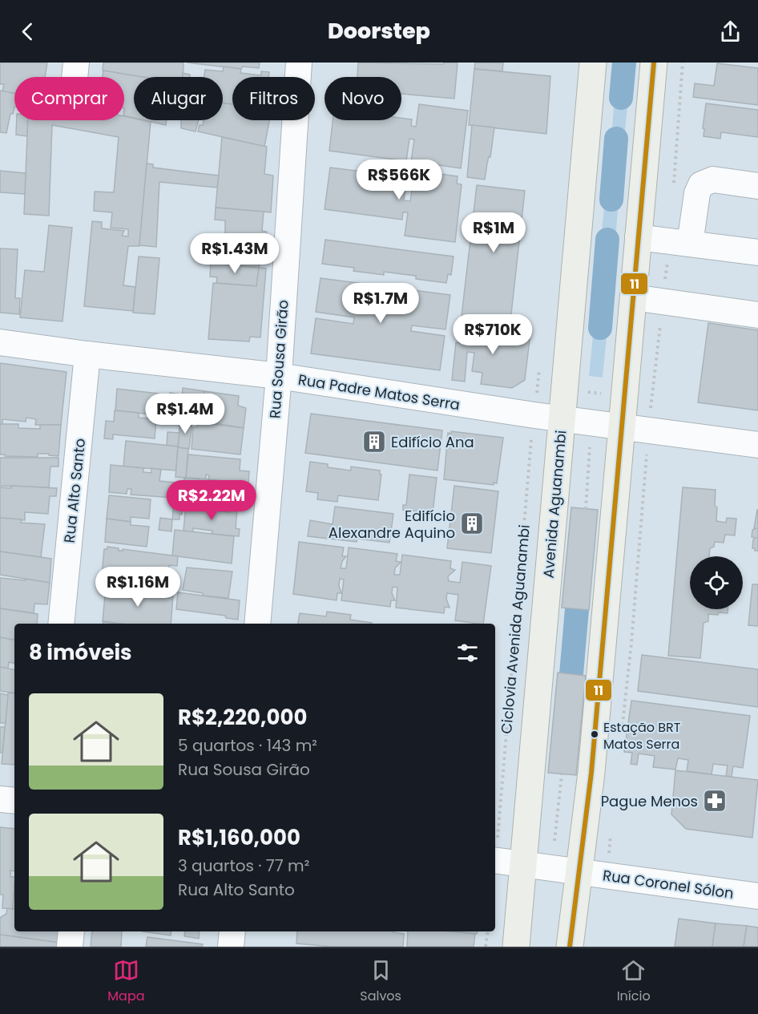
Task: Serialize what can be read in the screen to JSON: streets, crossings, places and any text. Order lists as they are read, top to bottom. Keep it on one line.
{"streets":{"main road":["Avenida Aguanambi"],"street":["Rua Sousa Girão","Rua Padre Matos Serra","Rua Alto Santo","Rua Coronel Sólon"],"path":["Ciclovia Avenida Aguanambi"]},"crossings":[["Rua Sousa Girão","Rua Padre Matos Serra"],["Rua Padre Matos Serra","Rua Alto Santo"],["Rua Padre Matos Serra","Avenida Aguanambi"],["Avenida Aguanambi","Rua Coronel Sólon"],["Ciclovia Avenida Aguanambi","Rua Coronel Sólon"]],"places":{"building":["Edifício Ana","Edifício Alexandre Aquino"],"other":["Estação BRT Matos Serra"],"pharmacy":["Pague Menos"]},"lines":["transit line 11"],"page":{"header":"Doorstep","chip":["Comprar","Alugar","Filtros","Novo"],"price":["R$566K","R$1M","R$1.43M","R$1.7M","R$710K","R$1.4M","R$2.22M","R$1.16M"],"heading":"8 imóveis","list":[{"name":"R$2,220,000","note":"5 quartos · 143 m² · Rua Sousa Girão"},{"name":"R$1,160,000","note":"3 quartos · 77 m² · Rua Alto Santo"}],"tabs":["Mapa","Salvos","Início"]}}
